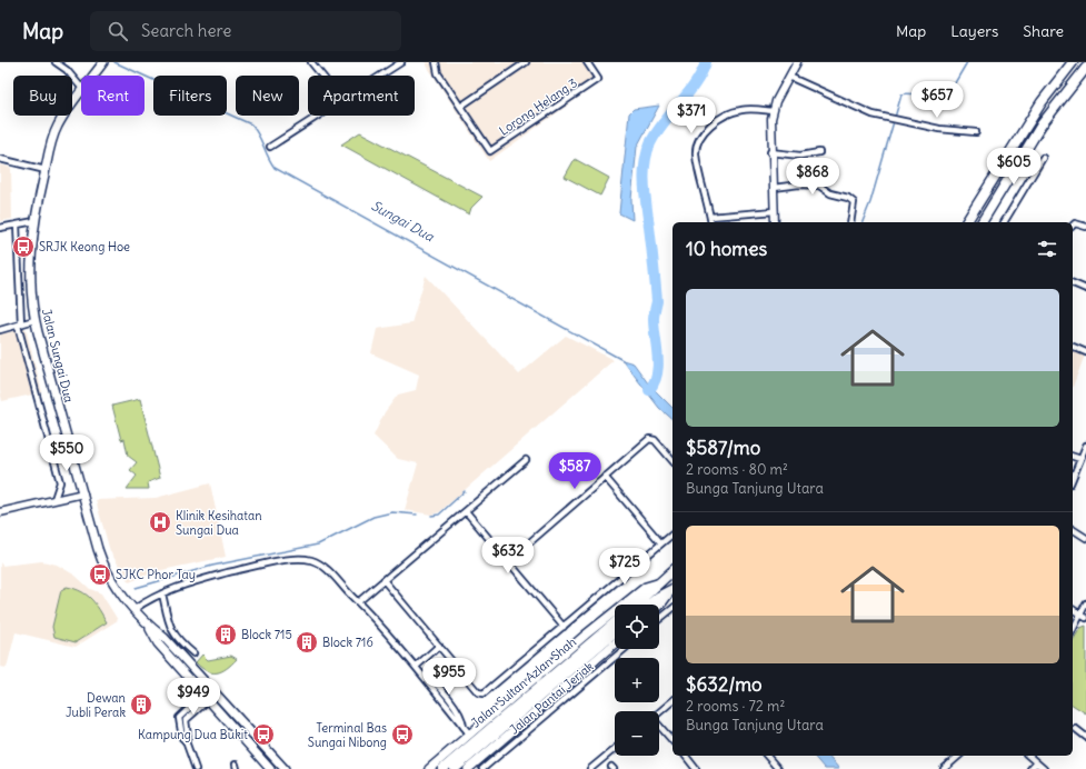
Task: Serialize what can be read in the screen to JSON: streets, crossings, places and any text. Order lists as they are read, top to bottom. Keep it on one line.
{"streets":{"highway":["Jalan Sultan Azlan Shah"],"main road":["Jalan Sungai Dua"],"street":["Lorong Helang 3","Jalan Pantai Jerjak"]},"water":["Sungai Dua"],"places":{"bus stop":["SRJK Keong Hoe","SJKC Phor Tay","Kampung Dua Bukit","Terminal Bas Sungai Nibong"],"hospital":["Klinik Kesihatan Sungai Dua"],"building":["Block 715","Block 716","Dewan Jubli Perak"]},"page":{"header":"Map","search":"Search here","nav":["Map","Layers","Share"],"chip":["Buy","Rent","Filters","New","Apartment"],"price":["$657","$371","$605","$868","$550","$587","$632","$725","$955","$949"],"heading":"10 homes","list":[{"name":"$587/mo","note":"2 rooms · 80 m² · Bunga Tanjung Utara"},{"name":"$632/mo","note":"2 rooms · 72 m² · Bunga Tanjung Utara"}],"map_buttons":["+","−"]}}
